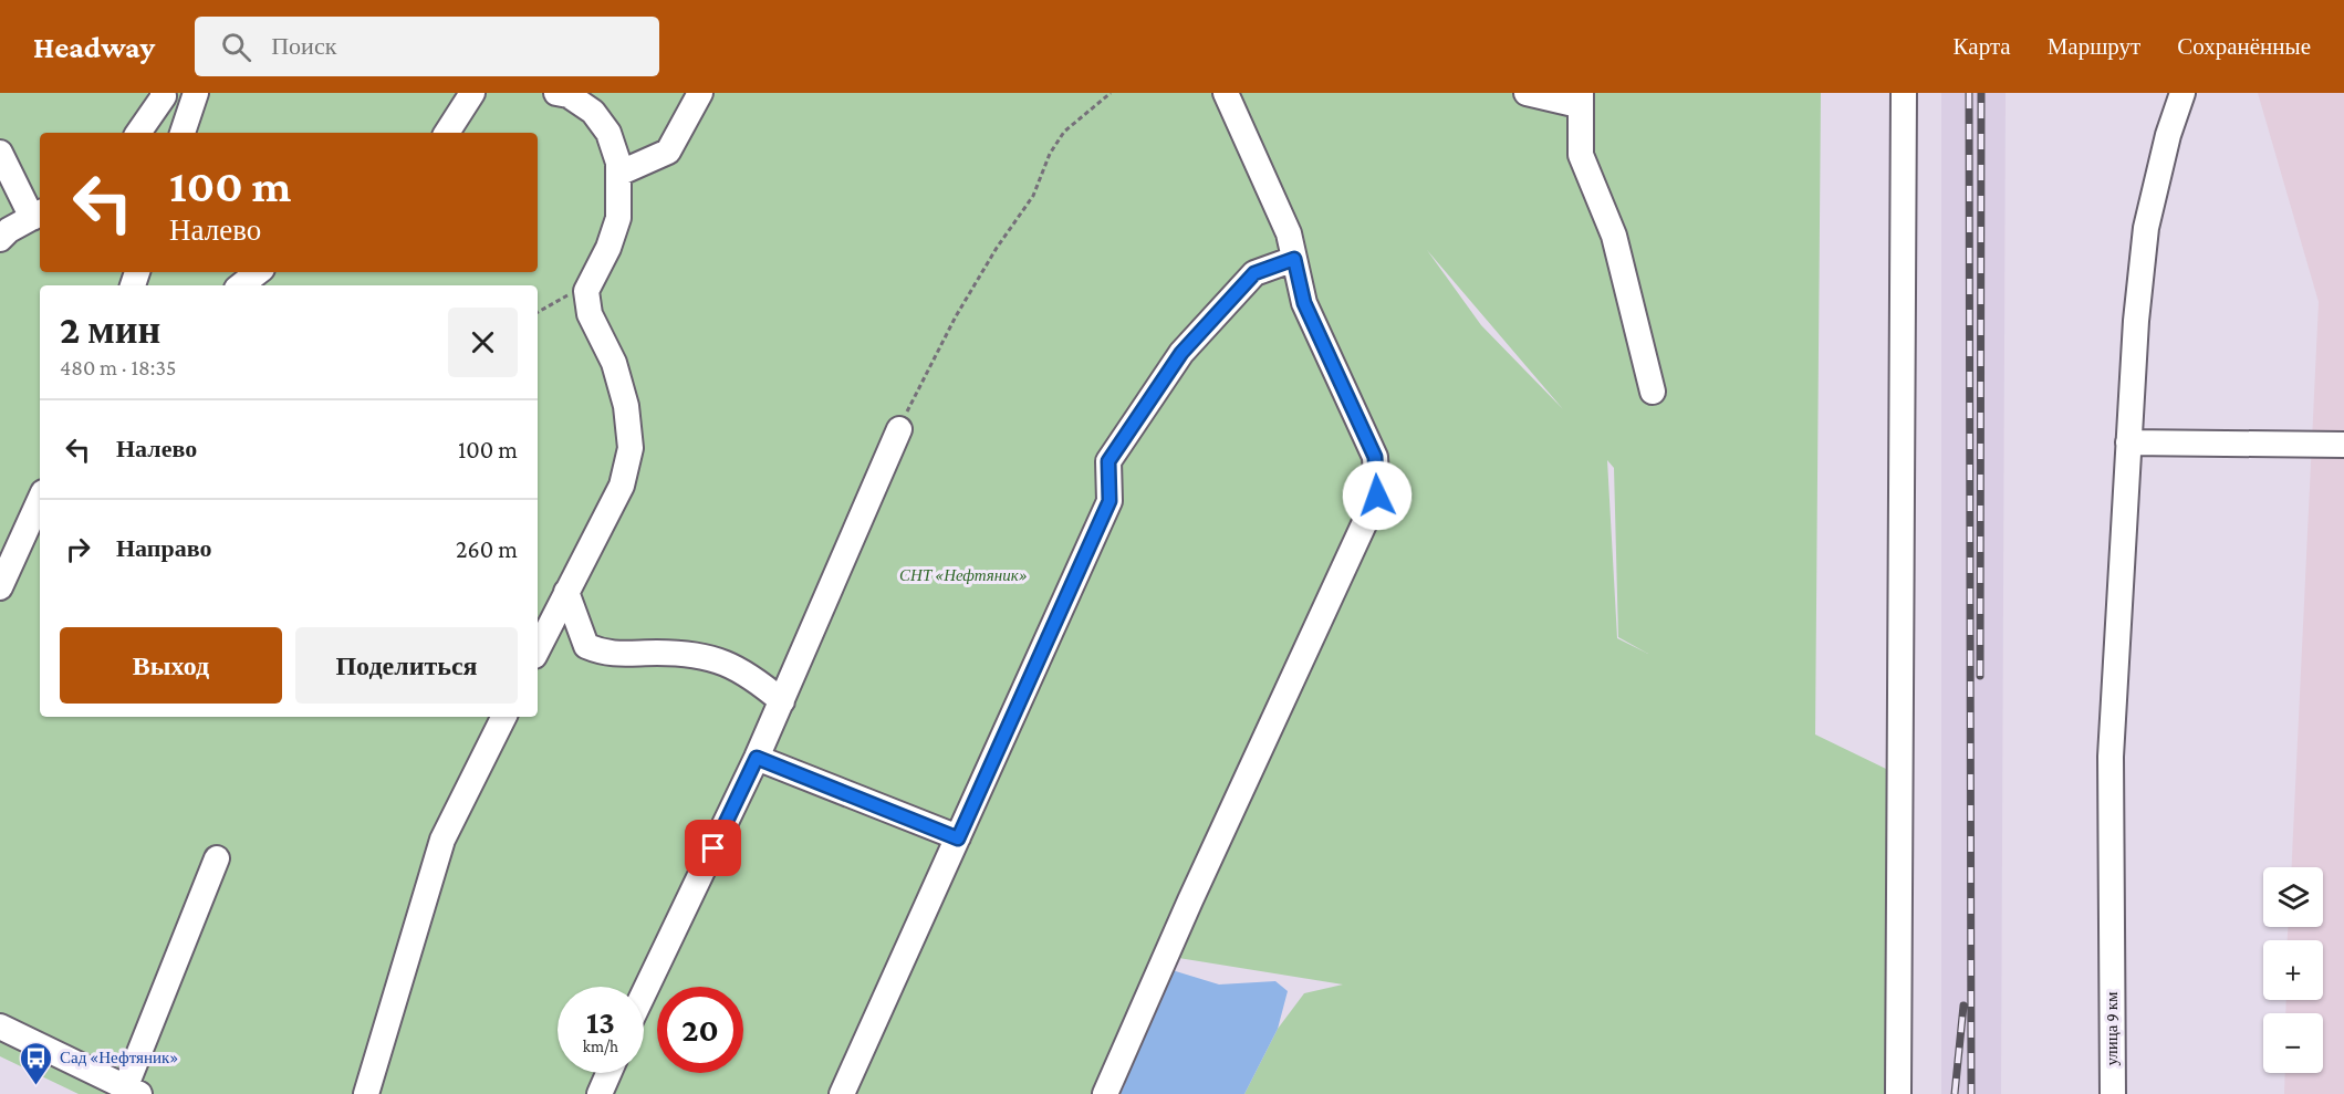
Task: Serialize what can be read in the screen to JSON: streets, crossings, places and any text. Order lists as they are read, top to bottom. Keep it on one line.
{"streets":{"street":["улица 9 км"]},"parks":["СНТ «Нефтяник»"],"places":{"bus stop":["Сад «Нефтяник»"]},"page":{"header":"Headway","search":"Поиск","nav":["Карта","Маршрут","Сохранённые"],"turn":["100 m","Налево"],"heading":["2 мин","480 m · 18:35"],"list":[{"name":"Налево","value":"100 m"},{"name":"Направо","value":"260 m"}],"buttons":["Выход","Поделиться"],"map_buttons":["+","−"],"speed":"13 km/h","limit":"20"}}
